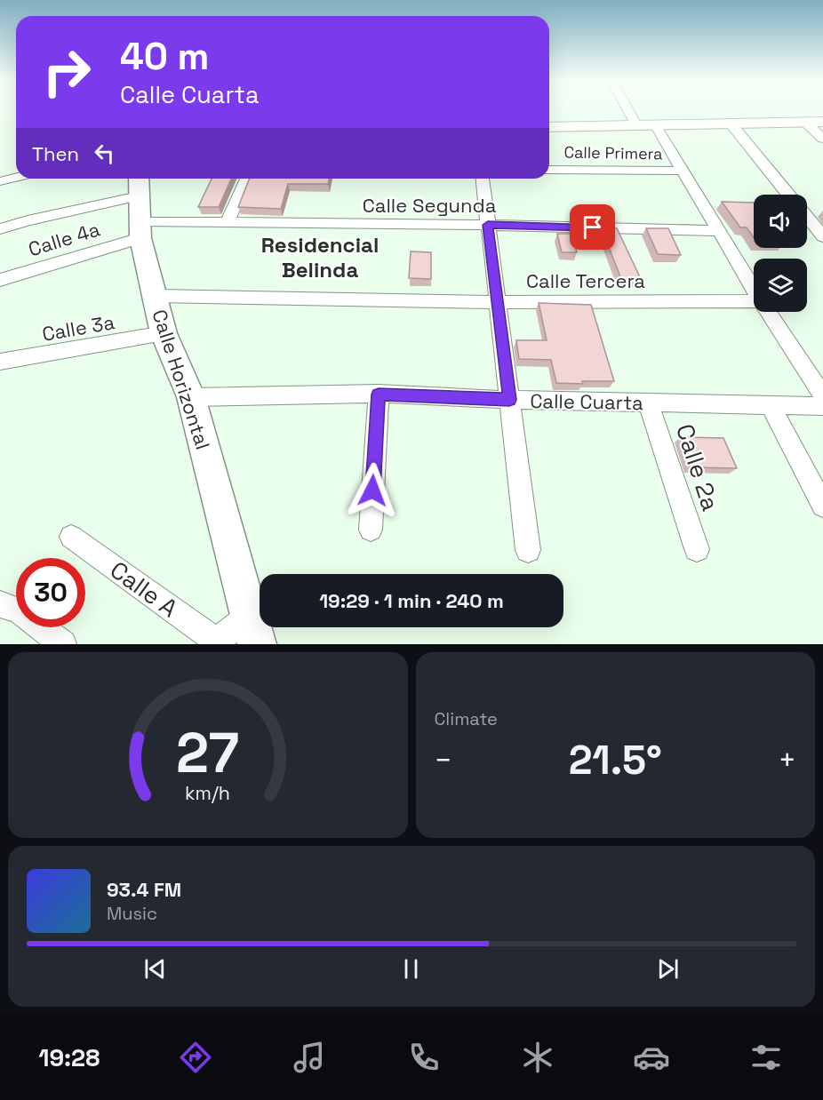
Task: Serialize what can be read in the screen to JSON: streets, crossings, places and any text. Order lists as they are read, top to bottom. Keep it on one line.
{"streets":{"main road":["Calle Horizontal"],"street":["Calle Primera","Calle Segunda","Calle 4a","Calle Tercera","Calle 3a","Calle Cuarta","Calle 2a","Calle A"]},"crossings":[["Calle Segunda","Calle 4a"],["Calle Segunda","Calle Horizontal"],["Calle 4a","Calle Horizontal"],["Calle Tercera","Calle Horizontal"],["Calle 3a","Calle Horizontal"],["Calle Horizontal","Calle Cuarta"],["Calle Cuarta","Calle 2a"]],"districts":["Residencial Belinda"],"page":{"turn":["40 m","Calle Cuarta"],"then":"Then","limit":"30","trip":"19:29 · 1 min · 240 m","tile":"Climate","heat":["−","21.5°","+"],"song":["93.4 FM","Music"],"tabs":"19:28","gauge":["27","km/h"]}}
